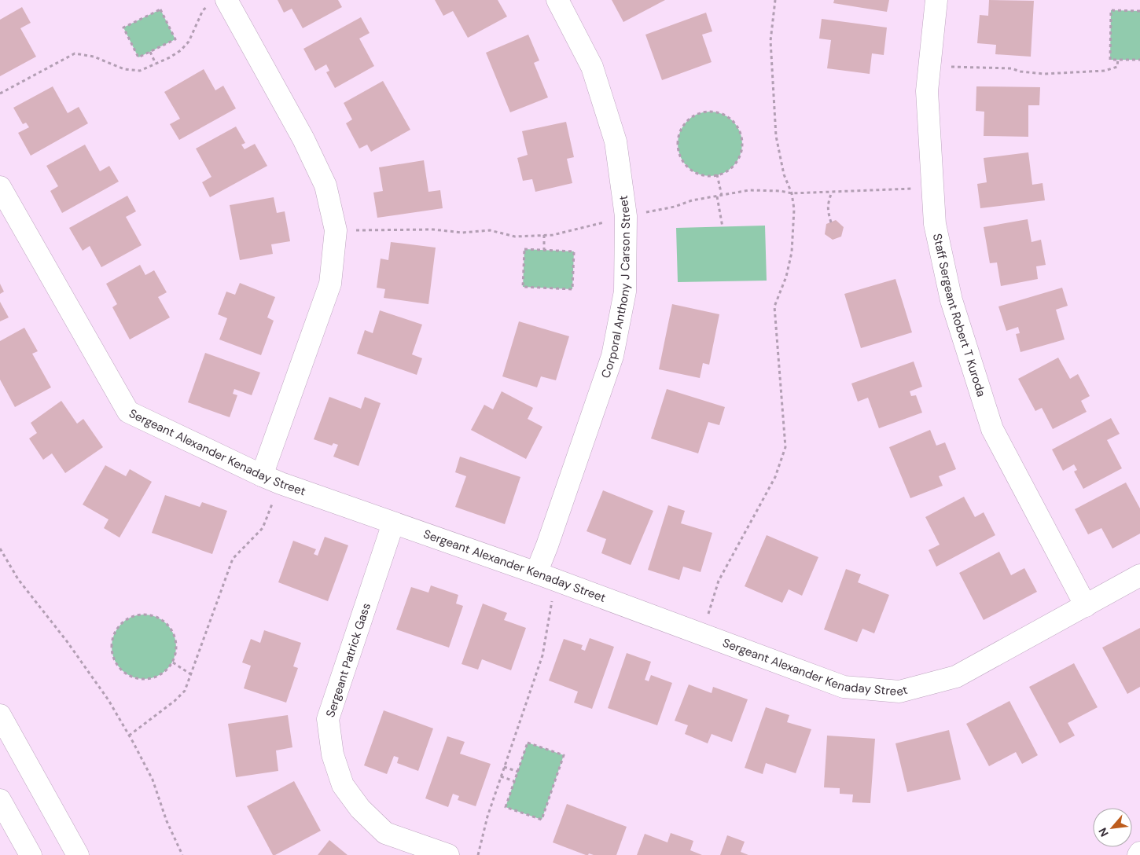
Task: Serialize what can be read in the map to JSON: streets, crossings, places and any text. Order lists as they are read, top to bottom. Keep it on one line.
{"streets":{"street":["Corporal Anthony J Carson Street","Staff Sergeant Robert T Kuroda","Sergeant Alexander Kenaday Street","Sergeant Patrick Gass"]},"crossings":[["Corporal Anthony J Carson Street","Sergeant Alexander Kenaday Street"],["Staff Sergeant Robert T Kuroda","Sergeant Alexander Kenaday Street"],["Sergeant Alexander Kenaday Street","Sergeant Patrick Gass"]],"north":"bottom left"}
